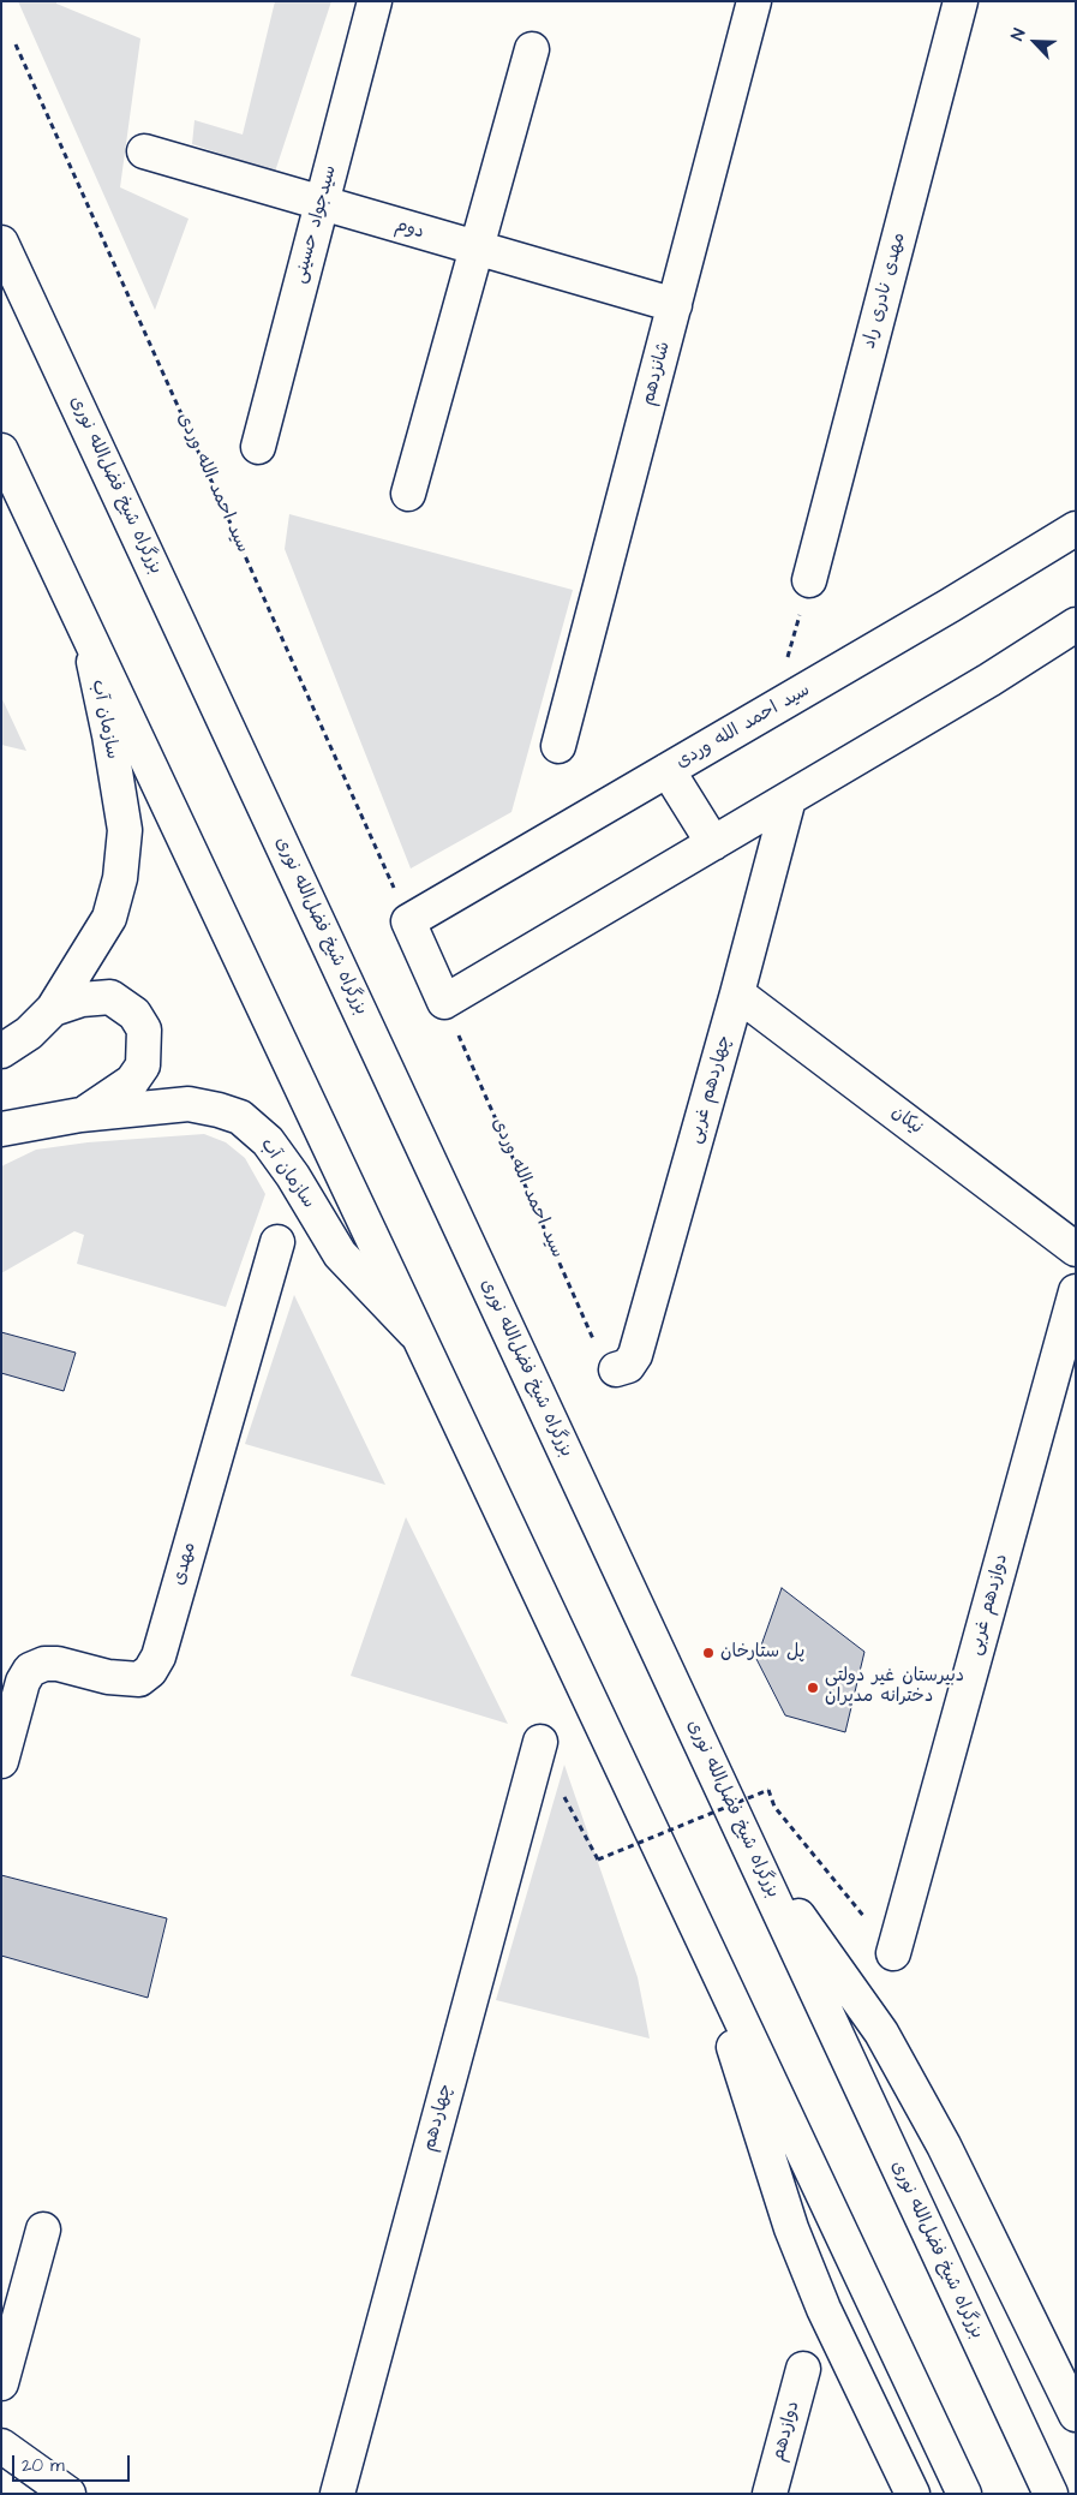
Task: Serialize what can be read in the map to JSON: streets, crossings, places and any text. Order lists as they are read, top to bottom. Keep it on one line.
{"streets":{"main road":["سیدجواد حسینی","دوم","مهدی نادری راد","شانزدهم","سید احمد الله وردی","بزرگراه شیخ فضل‌الله نوری","سازمان آب","چهاردهم غربی","نیکان","مهدی","دوازدهم غربی","چهاردهم","دوازدهم"]},"crossings":[["سیدجواد حسینی","دوم"],["دوم","شانزدهم"],["سید احمد الله وردی","چهاردهم غربی"],["چهاردهم غربی","نیکان"]],"places":["پل ستارخان","دبیرستان غیر دولتی دخترانه مدبران"],"scale_bar":"20 m","north":"top left"}
